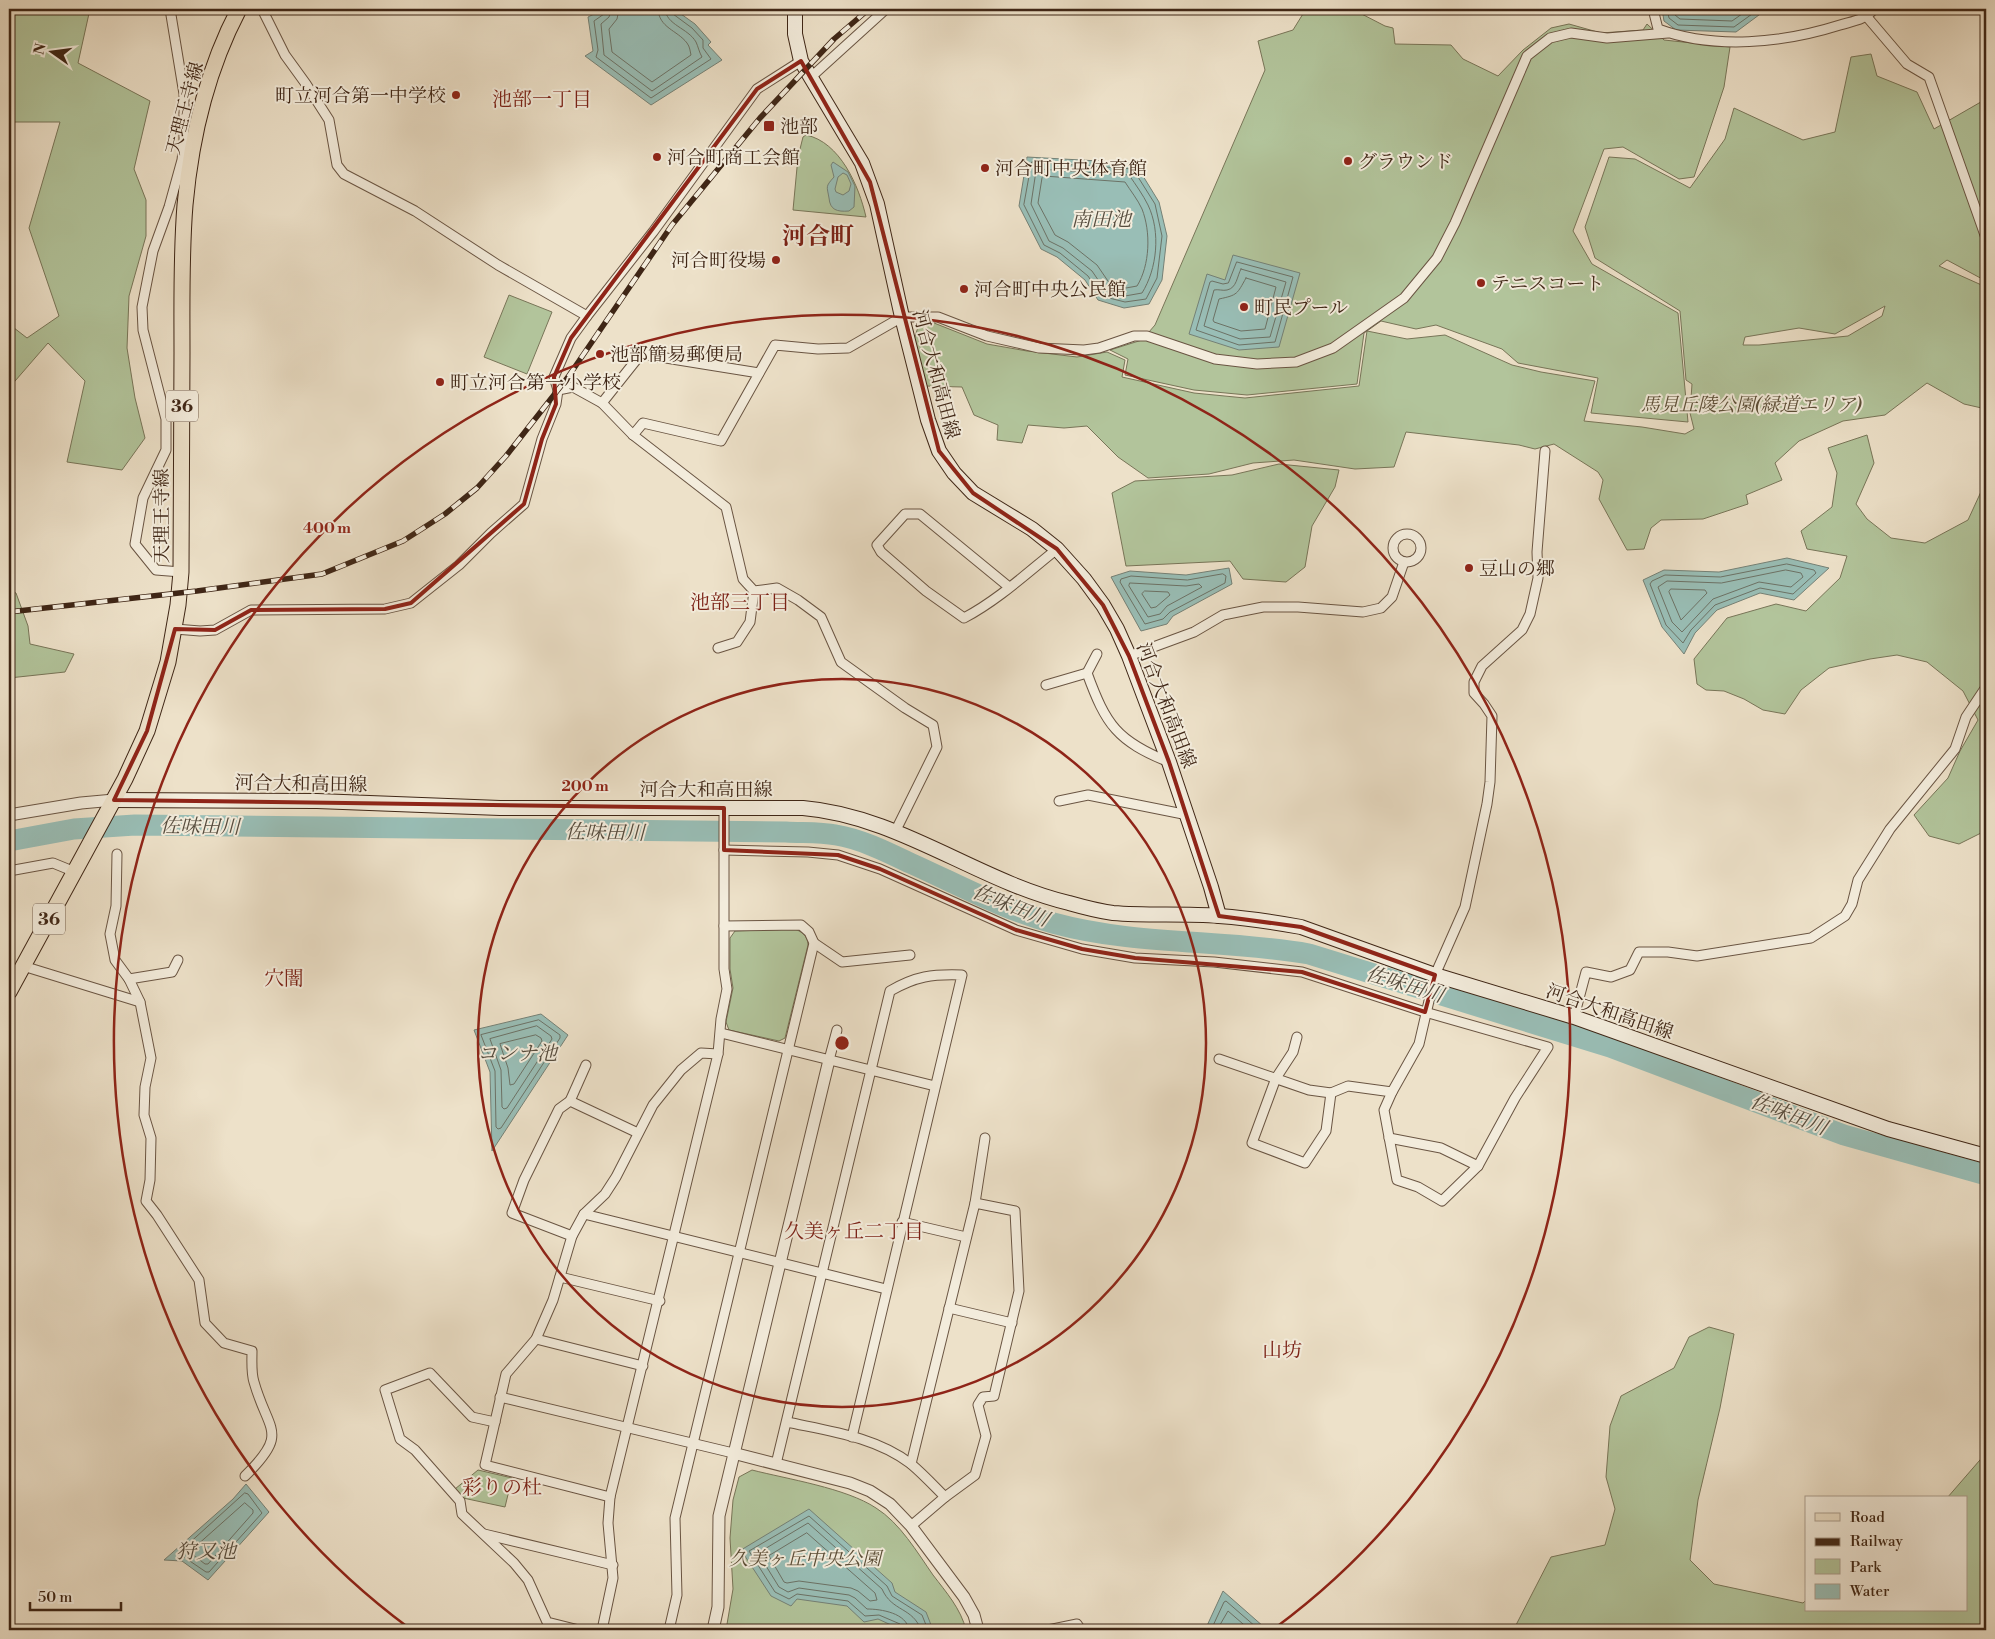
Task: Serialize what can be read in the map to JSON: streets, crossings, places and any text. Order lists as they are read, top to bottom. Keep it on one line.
{"streets":{"main road":["天理王寺線","河合大和高田線","36"]},"crossings":[["天理王寺線","河合大和高田線"]],"districts":["池部一丁目","河合町","池部三丁目","穴闇","久美ヶ丘二丁目","山坊","彩りの杜"],"water":["南田池","佐味田川","コンナ池","狩又池"],"parks":["馬見丘陵公園(緑道エリア)","久美ヶ丘中央公園"],"places":{"other":["町立河合第一中学校","河合町商工会館","グラウンド","河合町中央体育館","河合町役場","テニスコート","河合町中央公民館","町民プール","池部簡易郵便局","町立河合第一小学校","豆山の郷"],"transit":["池部"]},"legend":["Road","Railway","Park","Water"],"scale_bar":"50 m","north":"left","rings":["400 m","200 m"]}
